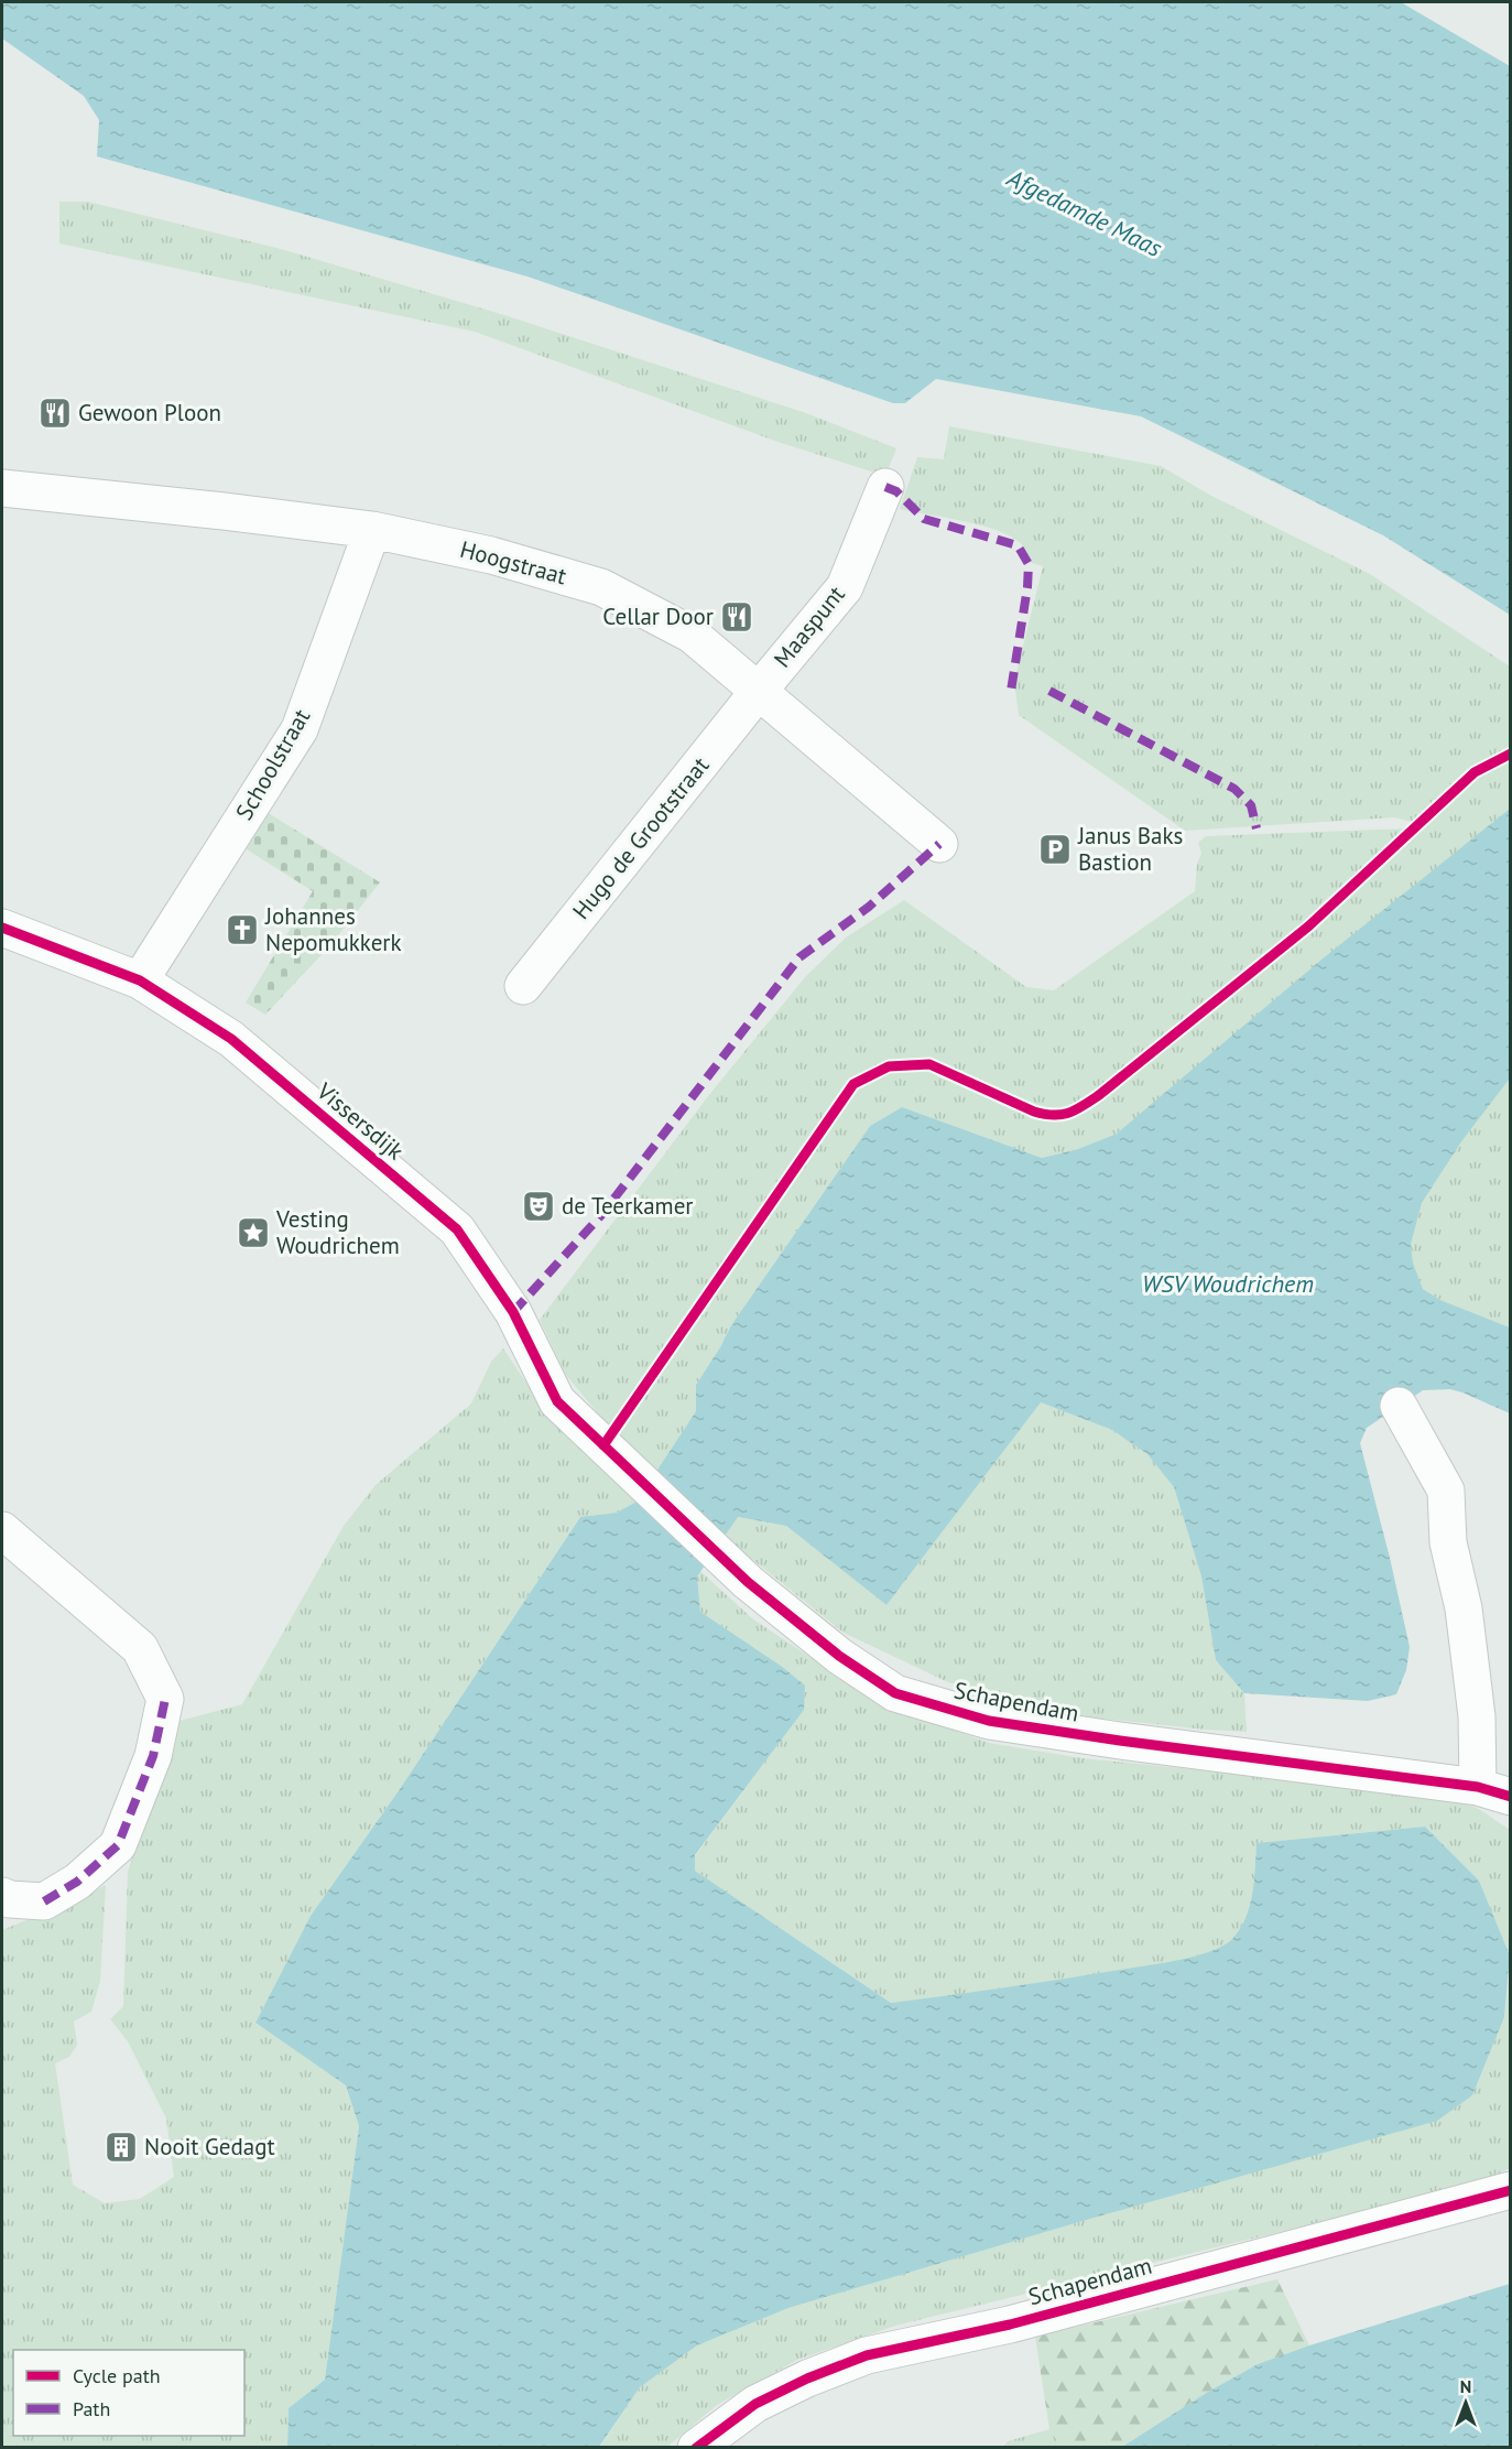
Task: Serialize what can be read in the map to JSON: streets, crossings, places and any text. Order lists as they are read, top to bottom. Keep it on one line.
{"streets":{"street":["Hoogstraat","Maaspunt","Schoolstraat","Hugo de Grootstraat","Vissersdijk","Schapendam"]},"crossings":[["Hoogstraat","Maaspunt"],["Hoogstraat","Schoolstraat"],["Hoogstraat","Hugo de Grootstraat"],["Maaspunt","Hugo de Grootstraat"],["Schoolstraat","Vissersdijk"],["Vissersdijk","Schapendam"]],"water":["Afgedamde Maas","WSV Woudrichem"],"places":{"restaurant":["Gewoon Ploon","Cellar Door"],"parking":["Janus Baks Bastion"],"church":["Johannes Nepomukkerk"],"theatre":["de Teerkamer"],"place":["Vesting Woudrichem"],"building":["Nooit Gedagt"]},"legend":["Cycle path","Path"],"north":"top"}
